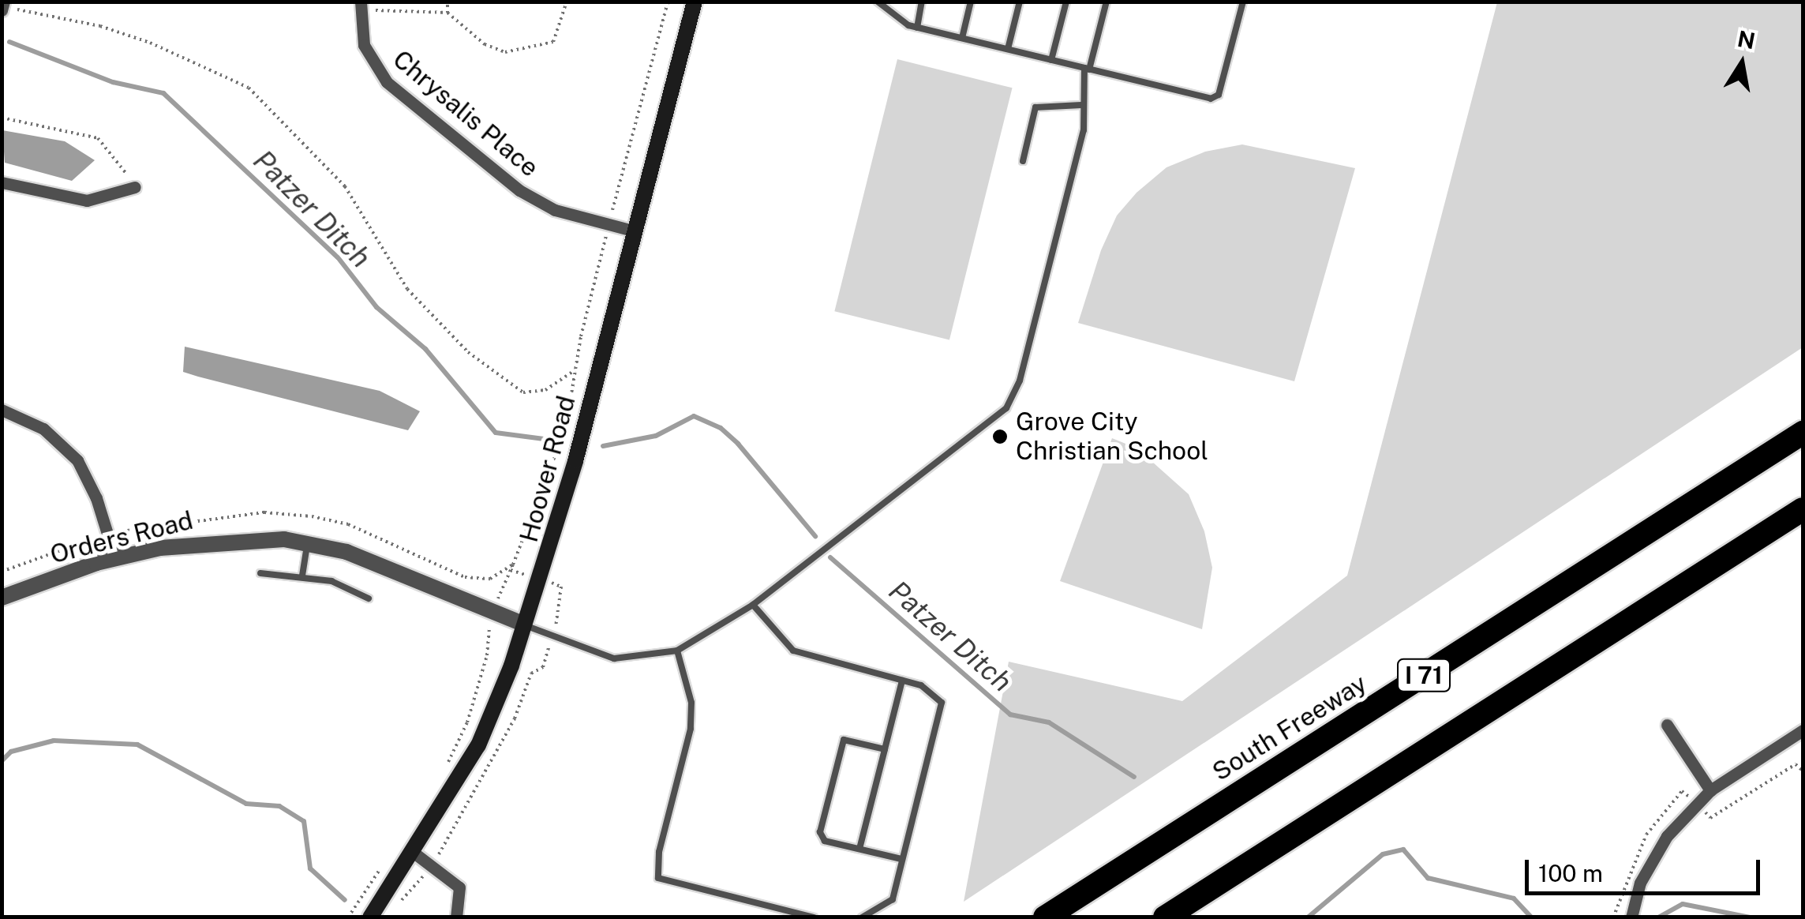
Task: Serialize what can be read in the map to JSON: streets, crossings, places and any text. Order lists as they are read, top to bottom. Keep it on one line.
{"streets":{"highway":["I 71","South Freeway"],"main road":["Hoover Road"],"street":["Chrysalis Place","Orders Road"]},"crossings":[["Chrysalis Place","Hoover Road"],["Hoover Road","Orders Road"]],"water":["Patzer Ditch"],"places":["Grove City Christian School"],"scale_bar":"100 m","north":"top"}
